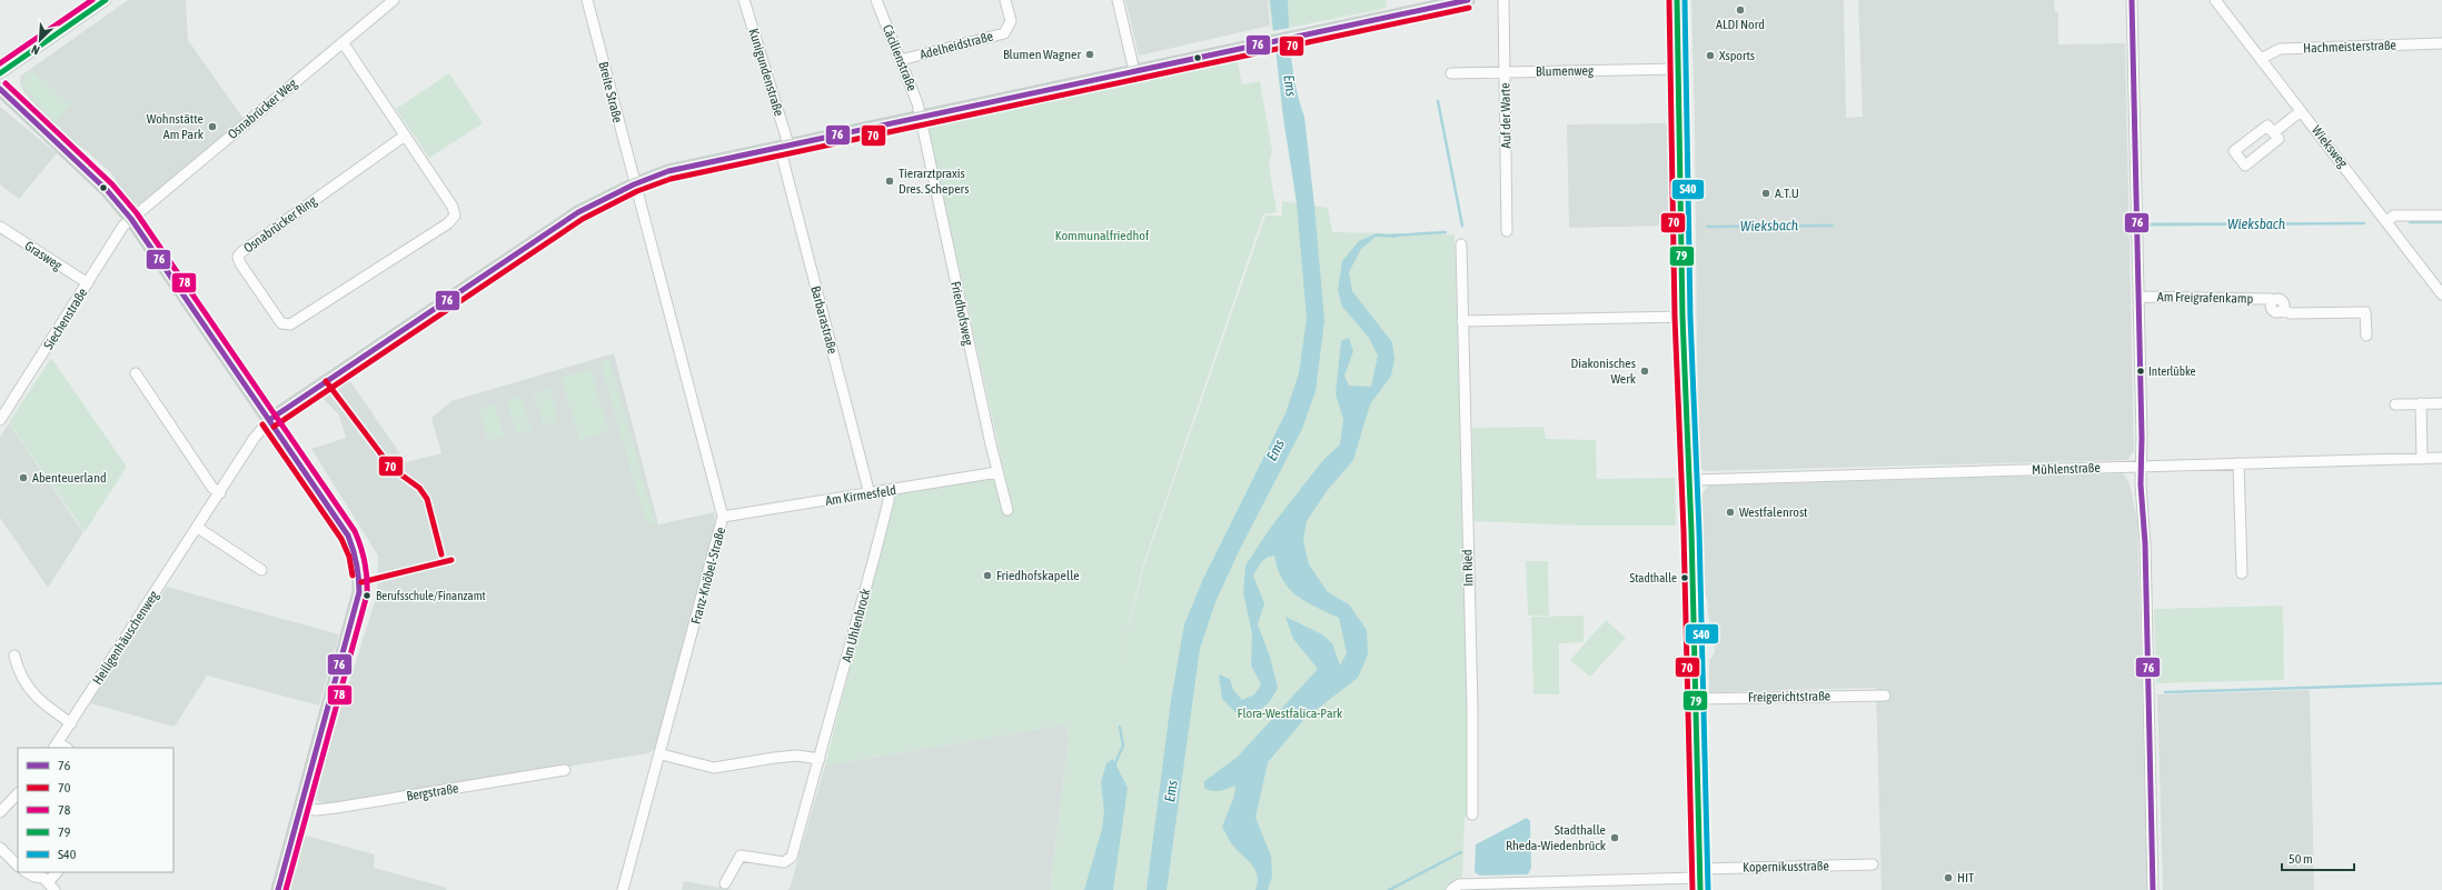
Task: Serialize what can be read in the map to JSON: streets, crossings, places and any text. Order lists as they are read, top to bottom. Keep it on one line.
{"streets":{"street":["Adelheidstraße","Hachmeisterstraße","Cäcilienstraße","Blumenweg","Kunigundenstraße","Breite Straße","Osnabrücker Weg","Auf der Warte","Wieksweg","Osnabrücker Ring","Grasweg","Am Freigrafenkamp","Friedhofsweg","Siechenstraße","Barbarastraße","Mühlenstraße","Am Kirmesfeld","Im Ried","Franz-Knöbel-Straße","Am Uhlenbrock","Heiligenhäuschenweg","Freigerichtstraße","Bergstraße","Kopernikusstraße"]},"crossings":[["Adelheidstraße","Cäcilienstraße"],["Hachmeisterstraße","Wieksweg"],["Cäcilienstraße","Friedhofsweg"],["Blumenweg","Auf der Warte"],["Kunigundenstraße","Barbarastraße"],["Breite Straße","Franz-Knöbel-Straße"],["Osnabrücker Weg","Osnabrücker Ring"],["Osnabrücker Weg","Siechenstraße"],["Grasweg","Siechenstraße"],["Friedhofsweg","Am Kirmesfeld"],["Barbarastraße","Am Kirmesfeld"],["Am Kirmesfeld","Franz-Knöbel-Straße"],["Am Kirmesfeld","Am Uhlenbrock"]],"water":["Ems","Wieksbach"],"parks":["Kommunalfriedhof","Flora-Westfalica-Park"],"places":["ALDI Nord","Blumen Wagner","Xsports","Wohnstätte Am Park","Tierarztpraxis Dres. Schepers","A.T.U","Diakonisches Werk","Interlübke","Abenteuerland","Westfalenrost","Friedhofskapelle","Stadthalle","Berufsschule/Finanzamt","Stadthalle Rheda-Wiedenbrück","HIT"],"lines":["transit line 76","transit line 70","transit line 78","transit line 79","transit line S40"],"legend":["76","70","78","79","S40"],"scale_bar":"50 m","north":"bottom left"}
